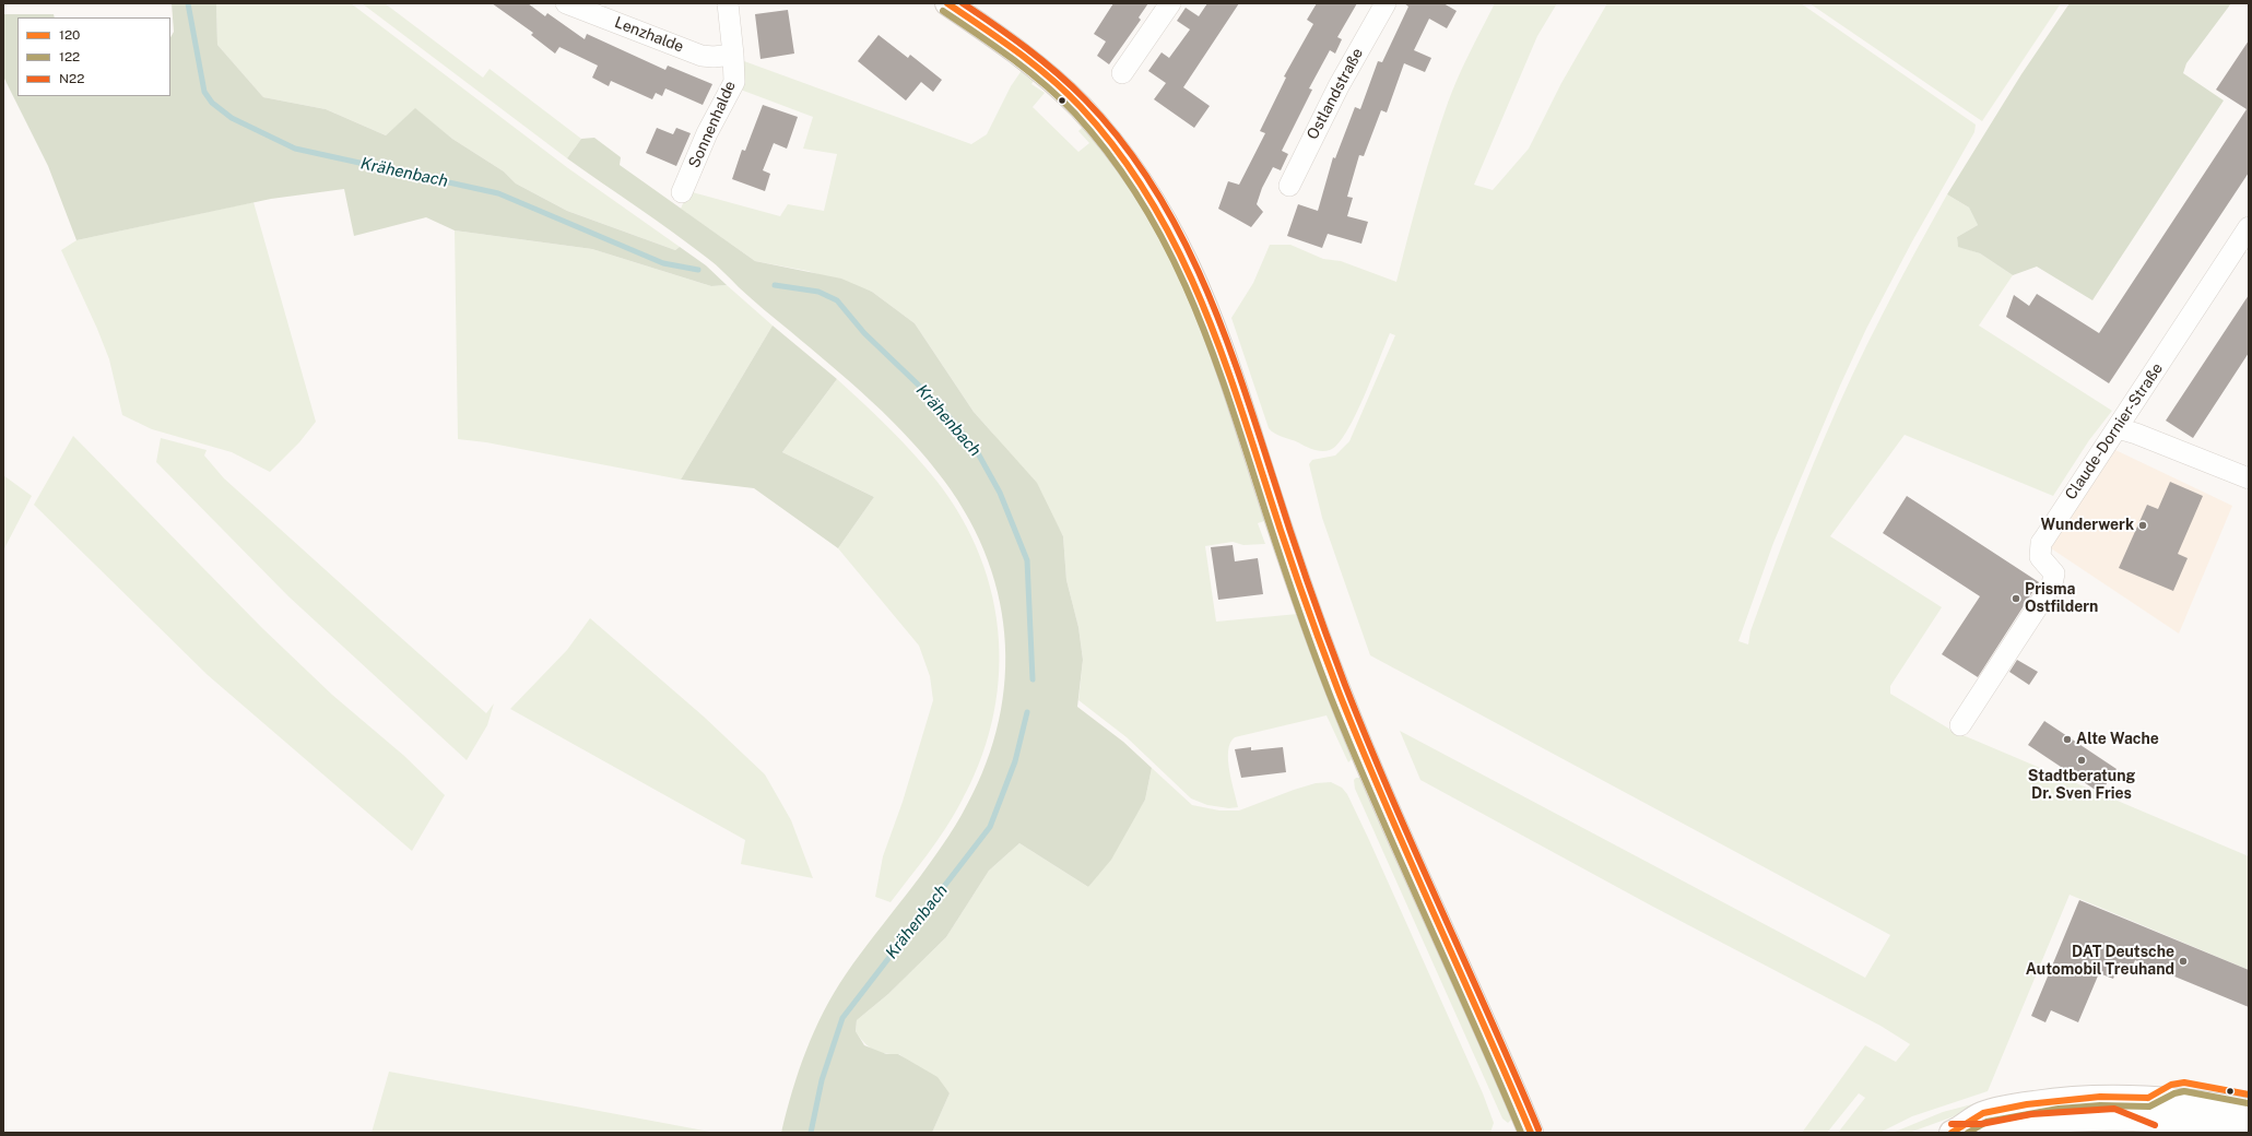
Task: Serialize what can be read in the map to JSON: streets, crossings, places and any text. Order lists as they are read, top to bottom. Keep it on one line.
{"streets":{"street":["Lenzhalde","Ostlandstraße","Sonnenhalde","Claude-Dornier-Straße"]},"crossings":[["Lenzhalde","Sonnenhalde"]],"water":["Krähenbach"],"places":["Wunderwerk","Prisma Ostfildern","Alte Wache","Stadtberatung Dr. Sven Fries","DAT Deutsche Automobil Treuhand"],"lines":["transit line 120","transit line N22","transit line 122"],"legend":["120","122","N22"]}
